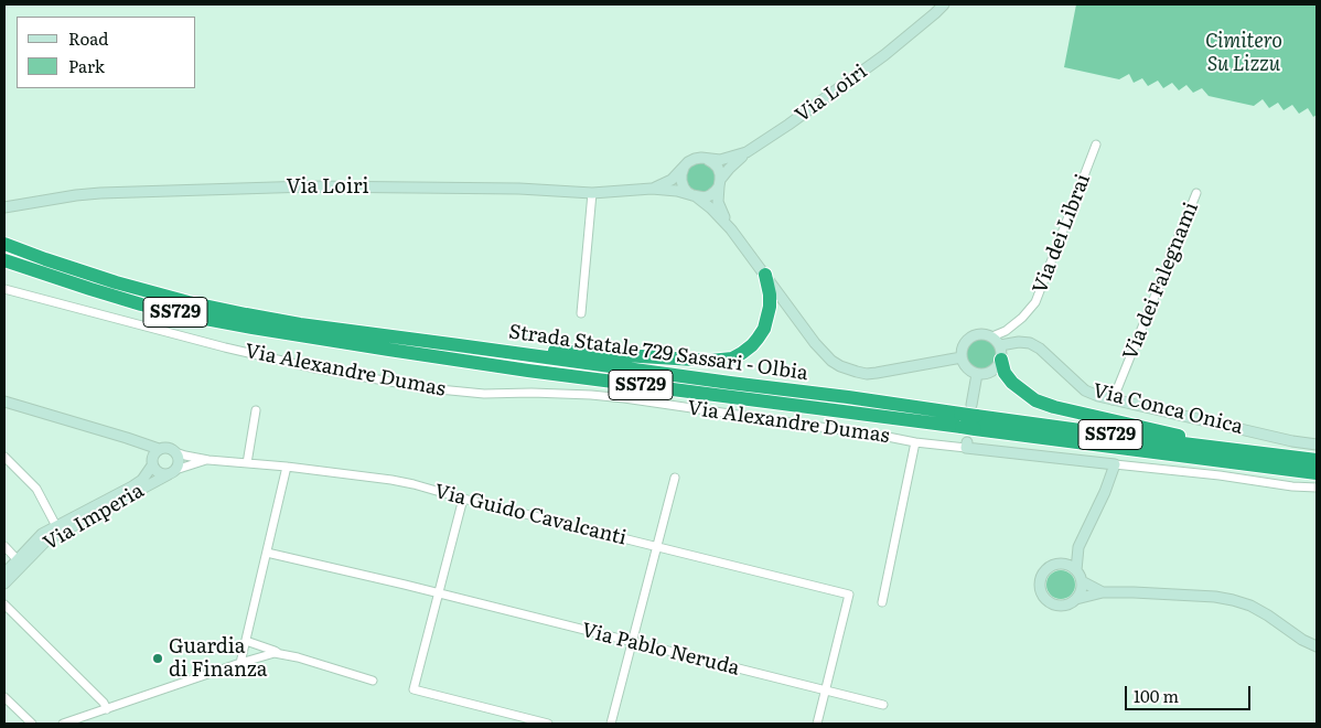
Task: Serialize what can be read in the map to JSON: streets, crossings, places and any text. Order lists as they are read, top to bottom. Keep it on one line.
{"streets":{"highway":["SS729","Strada Statale 729 Sassari - Olbia"],"street":["Via Loiri","Via dei Librai","Via dei Falegnami","Via Alexandre Dumas","Via Conca Onica","Via Guido Cavalcanti","Via Imperia","Via Pablo Neruda"]},"crossings":[["Via dei Librai","Via Conca Onica"],["Via dei Falegnami","Via Conca Onica"],["Via Guido Cavalcanti","Via Imperia"],["Via Guido Cavalcanti","Via Pablo Neruda"]],"parks":["Cimitero Su Lizzu"],"places":["Guardia di Finanza"],"legend":["Road","Park"],"scale_bar":"100 m"}
